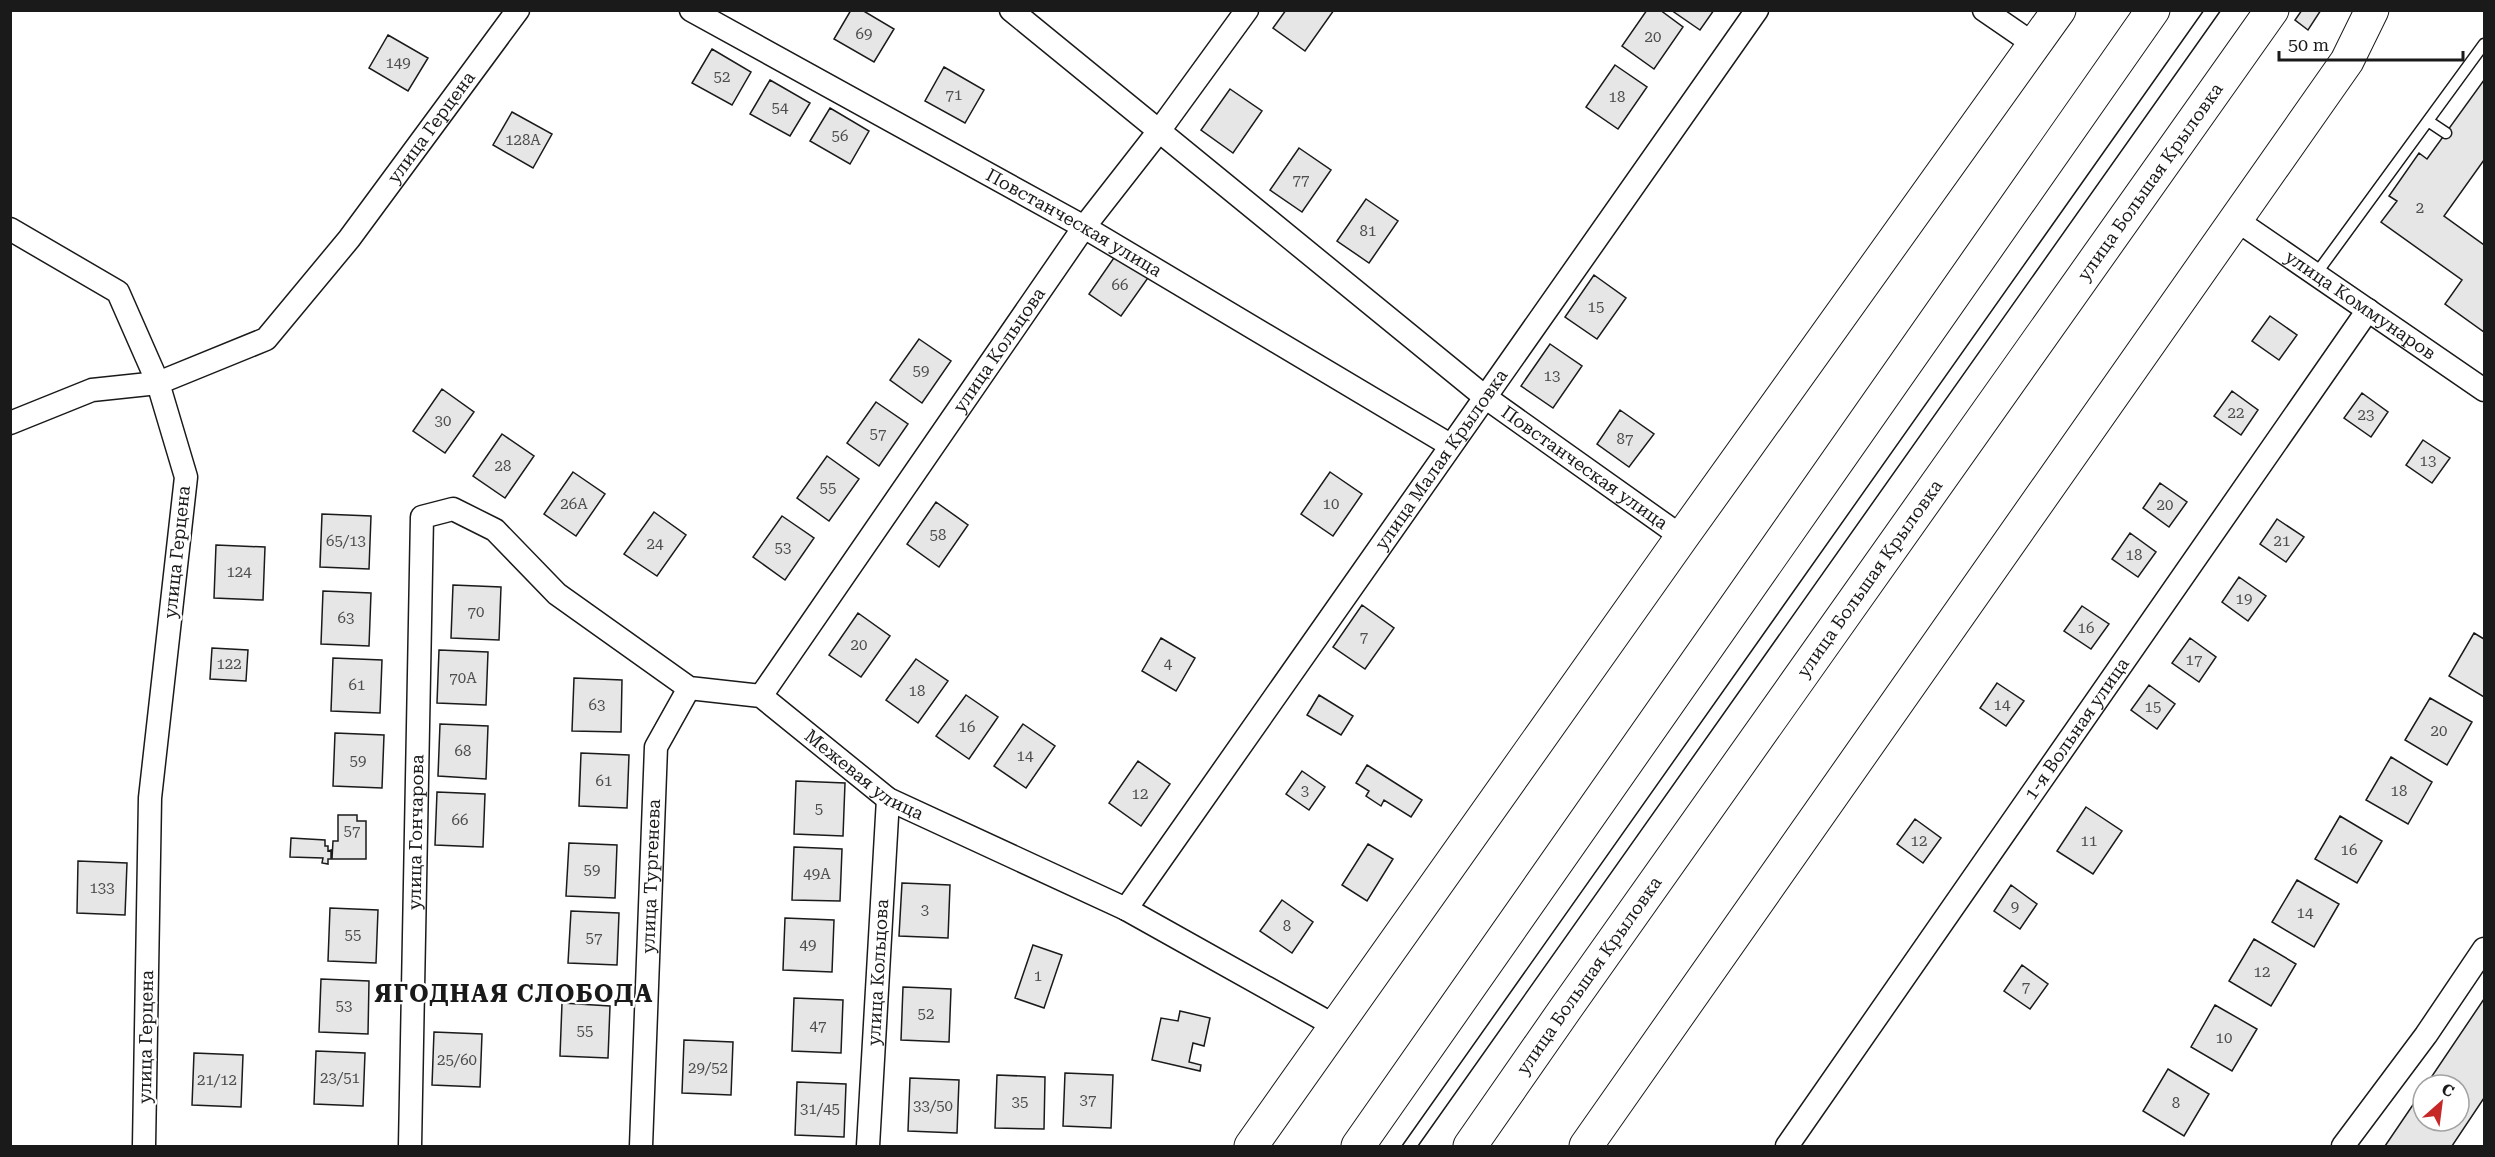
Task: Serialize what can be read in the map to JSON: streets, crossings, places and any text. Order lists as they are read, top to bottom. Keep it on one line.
{"streets":{"main road":["улица Большая Крыловка"],"street":["улица Герцена","Повстанческая улица","улица Коммунаров","улица Кольцова","улица Малая Крыловка","1-я Вольная улица","Межевая улица","улица Гончарова","улица Тургенева"]},"crossings":[["Повстанческая улица","улица Кольцова"],["Повстанческая улица","улица Малая Крыловка"],["улица Коммунаров","1-я Вольная улица"],["улица Кольцова","Межевая улица"],["улица Малая Крыловка","Межевая улица"],["улица Гончарова","улица Тургенева"]],"districts":["ЯГОДНАЯ СЛОБОДА"],"house_numbers":["69","20","149","52","71","18","54","56","128А","77","2","81","66","15","59","13","22","23","30","57","87","13","28","55","26А","10","20","58","65/13","21","24","53","18","124","19","70","63","16","7","20","17","122","4","70А","61","18","63","14","15","16","20","68","14","59","61","3","18","12","5","66","57","12","11","16","59","49А","133","9","3","14","8","55","57","49","12","1","7","53","52","47","55","10","25/60","29/52","23/51","21/12","37","35","8","33/50","31/45"],"scale_bar":"50 m","north":"top right"}
